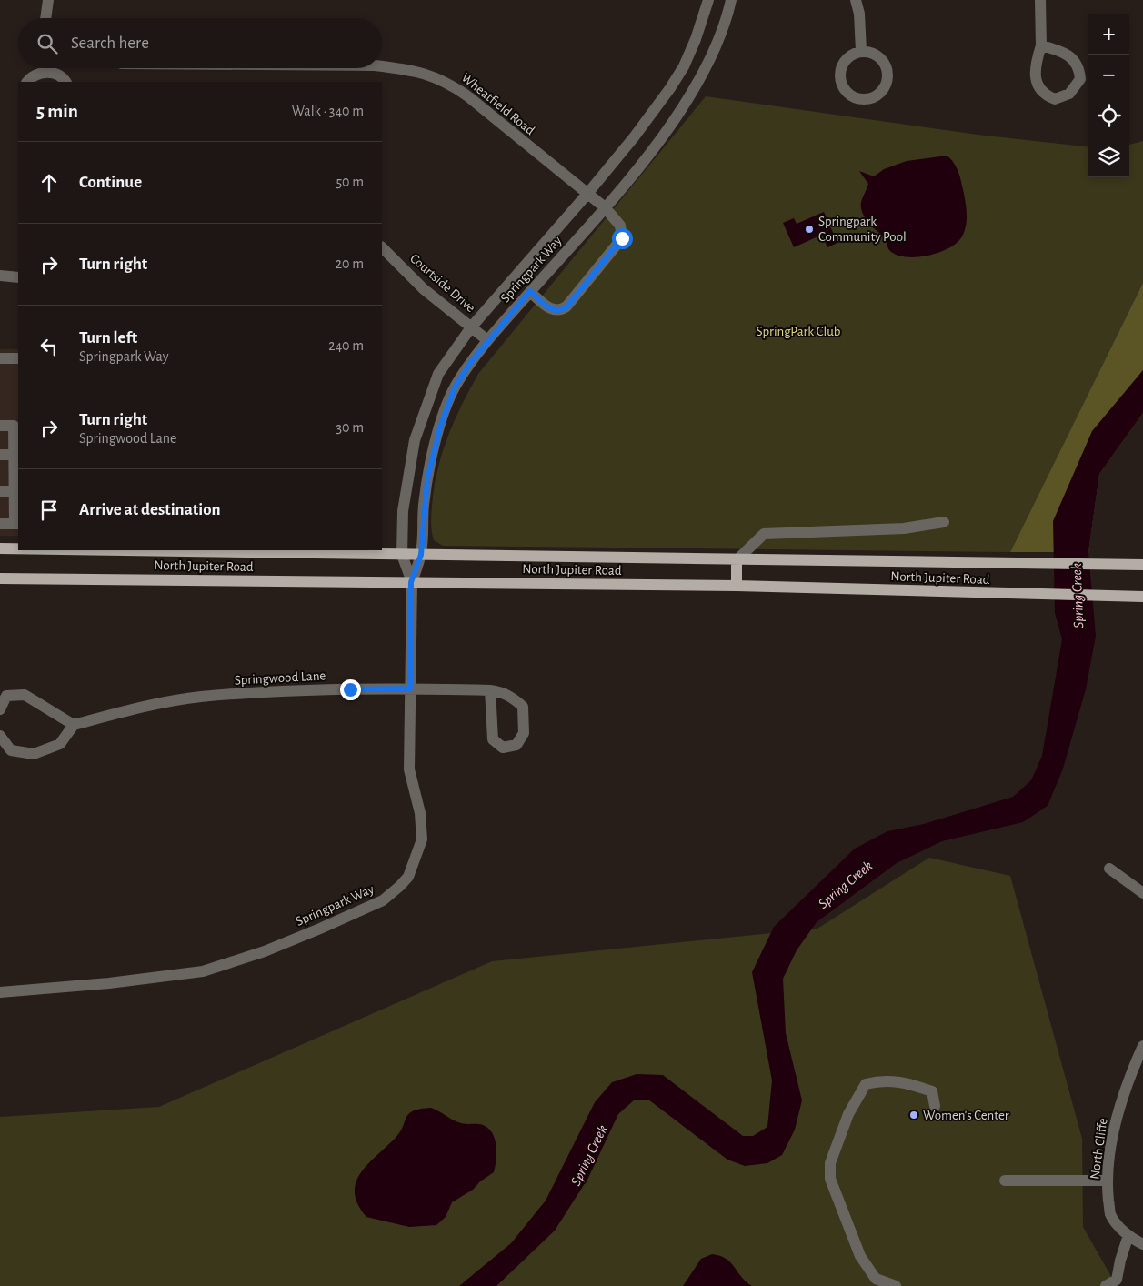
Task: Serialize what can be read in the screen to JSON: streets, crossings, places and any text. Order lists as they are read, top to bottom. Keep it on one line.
{"streets":{"main road":["North Jupiter Road"],"street":["Wheatfield Road","Springpark Way","Courtside Drive","Springwood Lane","North Cliffe"]},"crossings":[["Wheatfield Road","Springpark Way"],["Springpark Way","Courtside Drive"],["Springpark Way","North Jupiter Road"],["Springpark Way","Springwood Lane"]],"water":["Spring Creek"],"parks":["SpringPark Club"],"places":["Springpark Community Pool","Women's Center"],"page":{"map_buttons":["+","−"],"search":"Search here","heading":["5 min","Walk · 340 m"],"list":[["Continue","50 m"],["Turn right","20 m"],["Turn left","Springpark Way","240 m"],["Turn right","Springwood Lane","30 m"],"Arrive at destination"]}}
